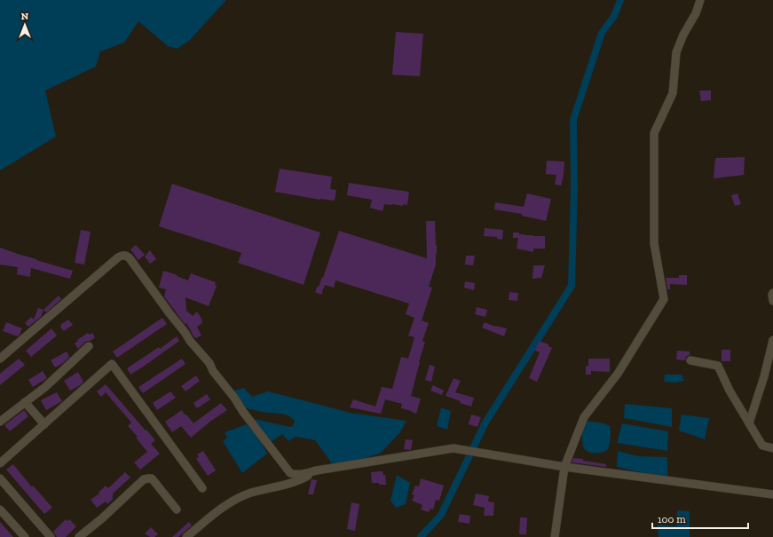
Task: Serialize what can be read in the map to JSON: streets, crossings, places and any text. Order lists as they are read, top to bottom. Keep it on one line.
{"scale_bar":"100 m","north":"top"}
